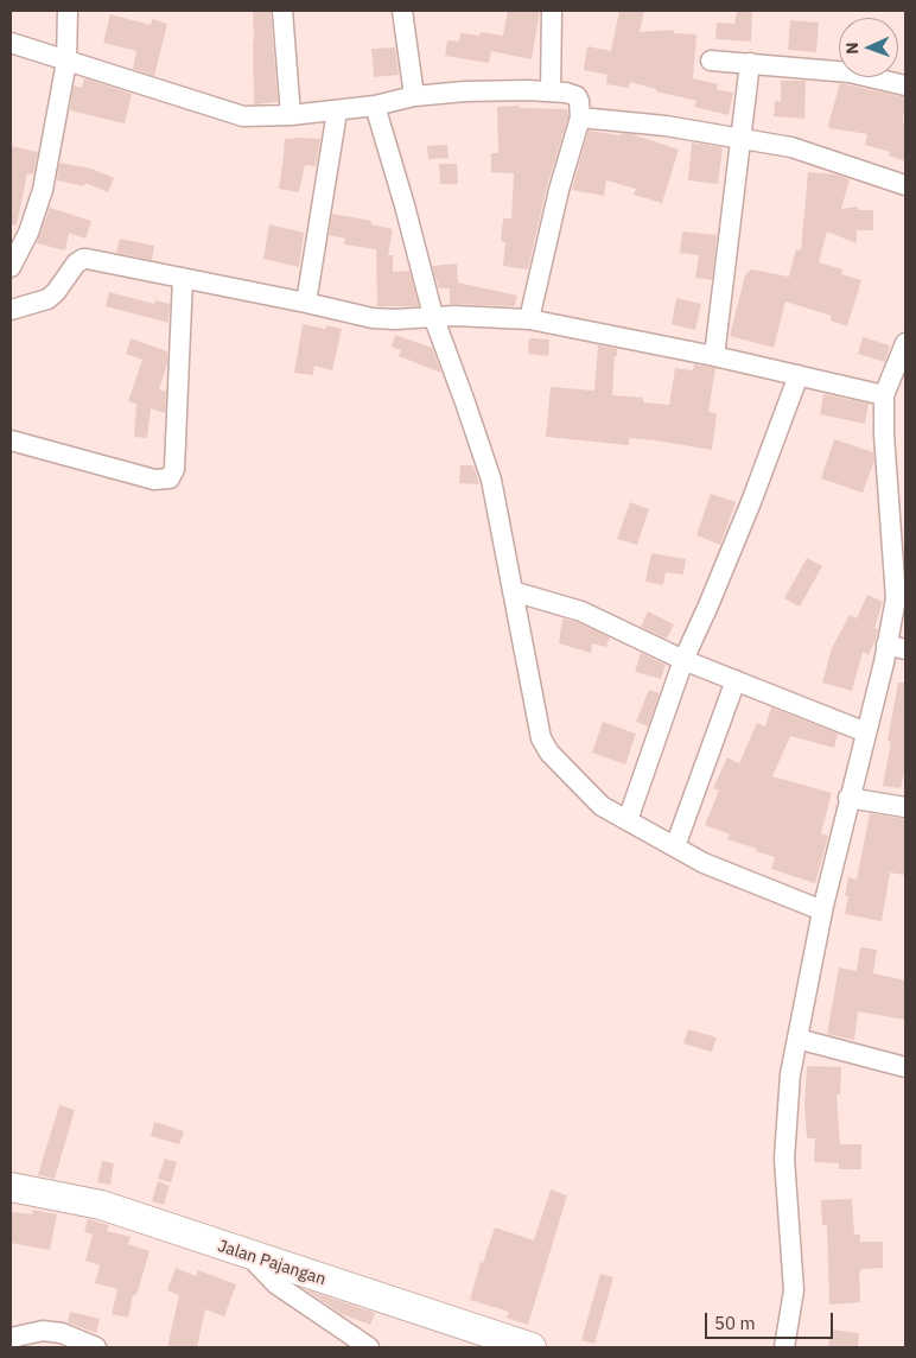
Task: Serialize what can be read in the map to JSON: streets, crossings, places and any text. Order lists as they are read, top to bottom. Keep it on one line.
{"streets":{"main road":["Jalan Pajangan"]},"scale_bar":"50 m","north":"left"}
